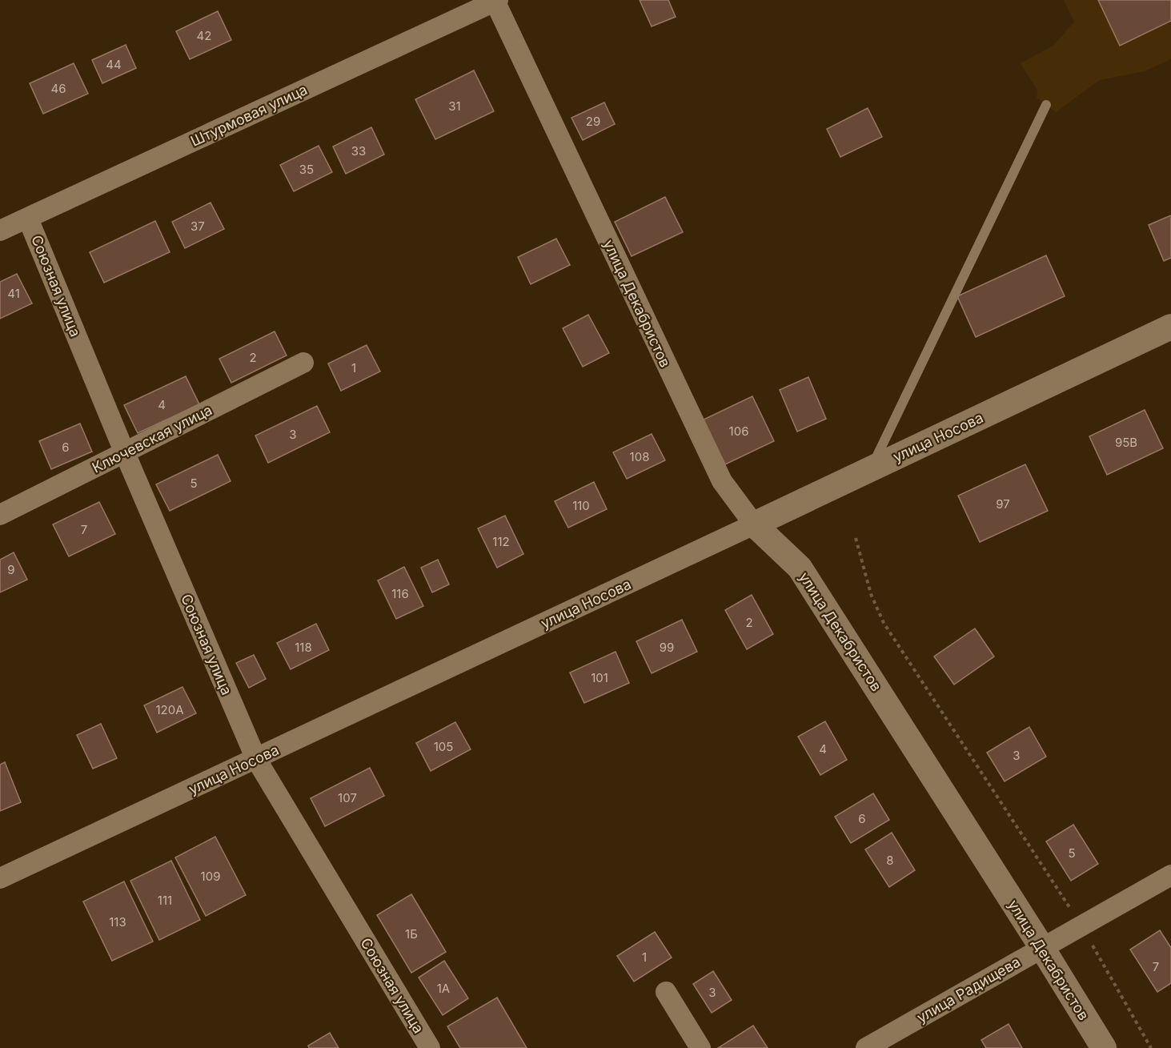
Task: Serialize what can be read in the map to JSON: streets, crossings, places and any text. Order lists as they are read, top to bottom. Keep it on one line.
{"streets":{"street":["Штурмовая улица","Союзная улица","улица Декабристов","улица Носова","Ключевская улица","улица Радищева"]},"crossings":[["Штурмовая улица","Союзная улица"],["Штурмовая улица","улица Декабристов"],["Союзная улица","улица Носова"],["Союзная улица","Ключевская улица"],["улица Декабристов","улица Носова"],["улица Декабристов","улица Радищева"]],"house_numbers":["42","44","46","31","29","33","35","37","41","2","1","4","106","3","95В","6","108","5","97","110","7","112","9","116","2","118","99","101","120А","105","4","3","107","6","5","8","109","111","113","1Б","1","7","1А","3"]}
